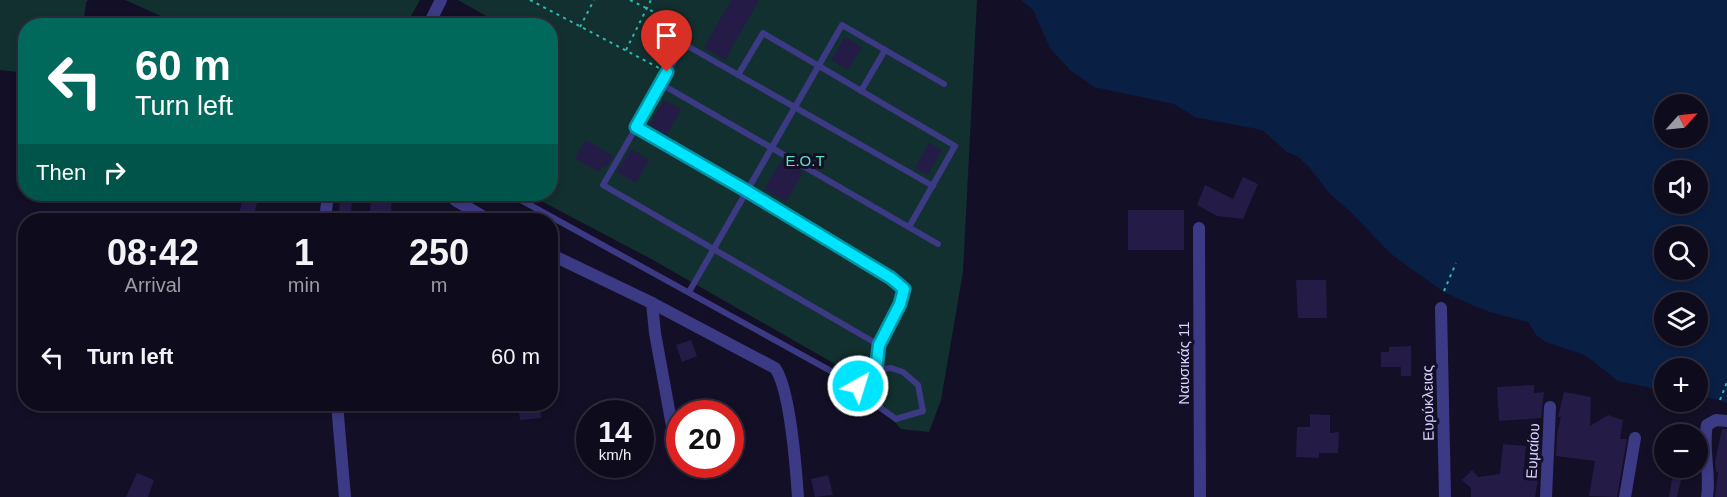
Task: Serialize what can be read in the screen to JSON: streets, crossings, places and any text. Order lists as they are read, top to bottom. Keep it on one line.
{"streets":{"street":["Ναυσικάς 11","Ευρύκλειας","Ευμαίου"]},"parks":["E.O.T"],"north":"top right","page":{"turn":["60 m","Turn left"],"map_buttons":["+","−"],"then":"Then","eta":["08:42","Arrival","1","min","250","m"],"list":[{"name":"Turn left","value":"60 m"}],"speed":"14 km/h","limit":"20"}}
